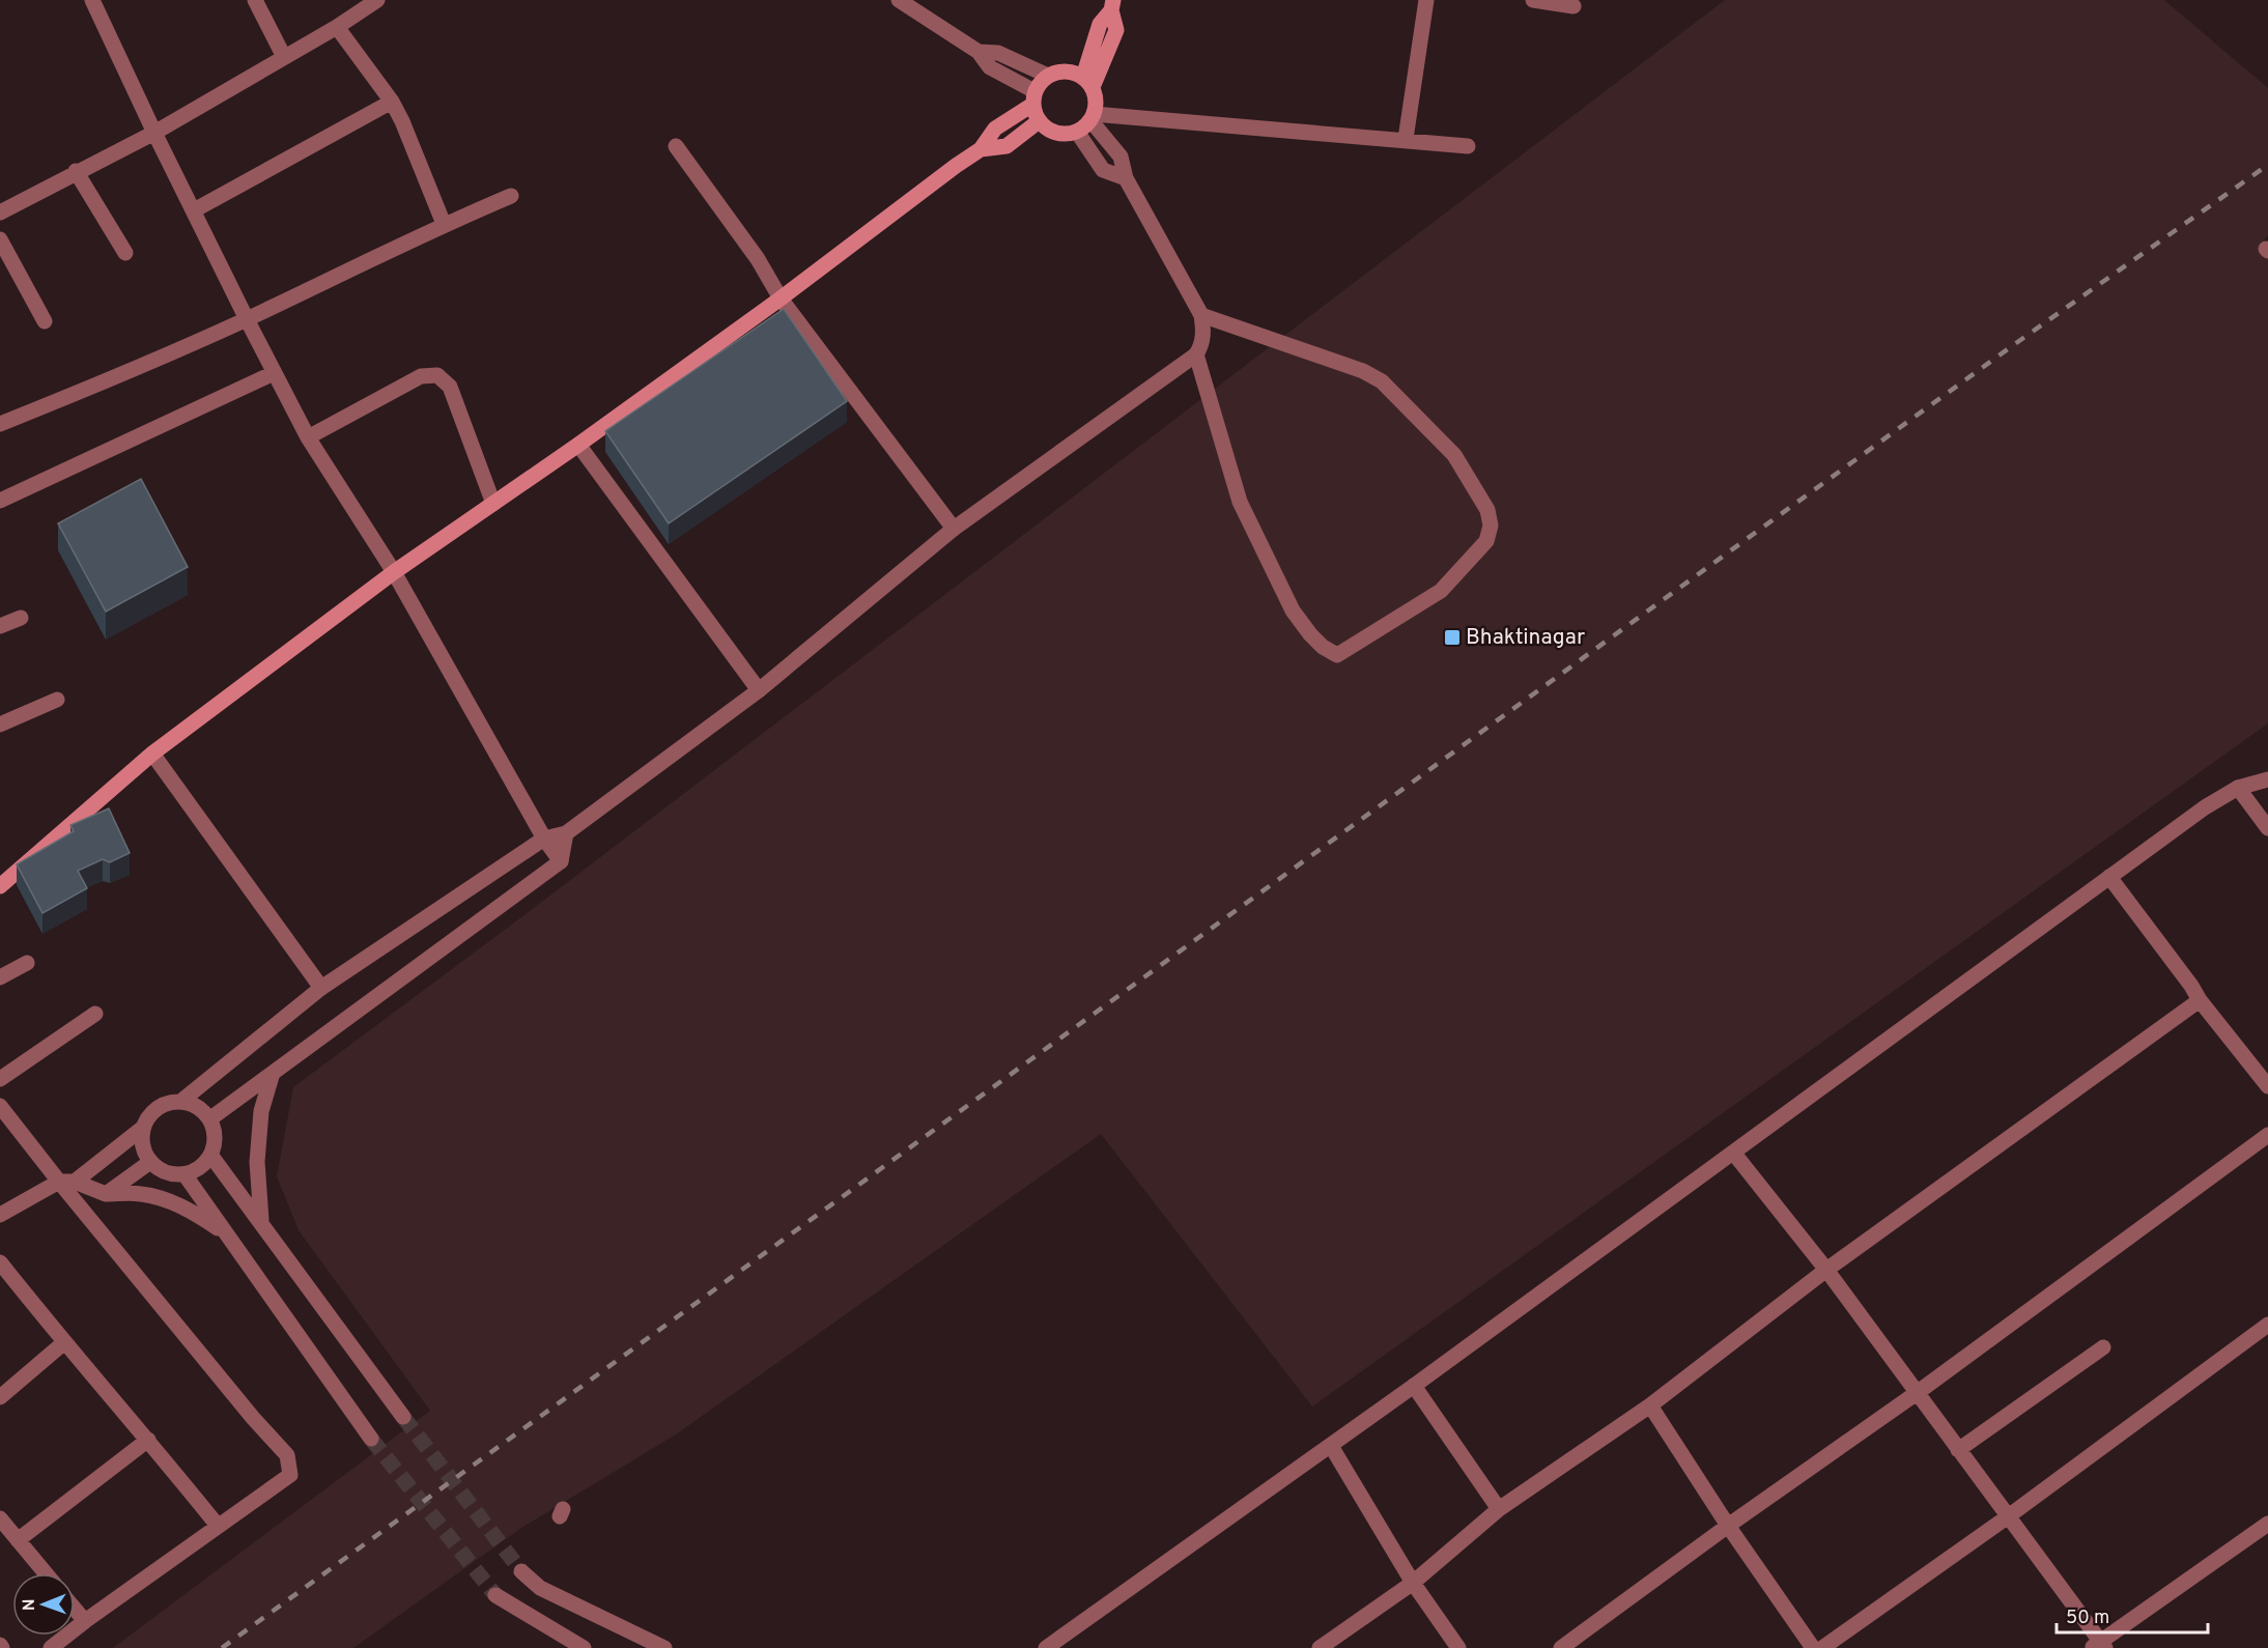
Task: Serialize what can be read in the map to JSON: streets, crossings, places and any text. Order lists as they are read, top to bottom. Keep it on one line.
{"places":{"transit":["Bhaktinagar"]},"scale_bar":"50 m","north":"left"}
